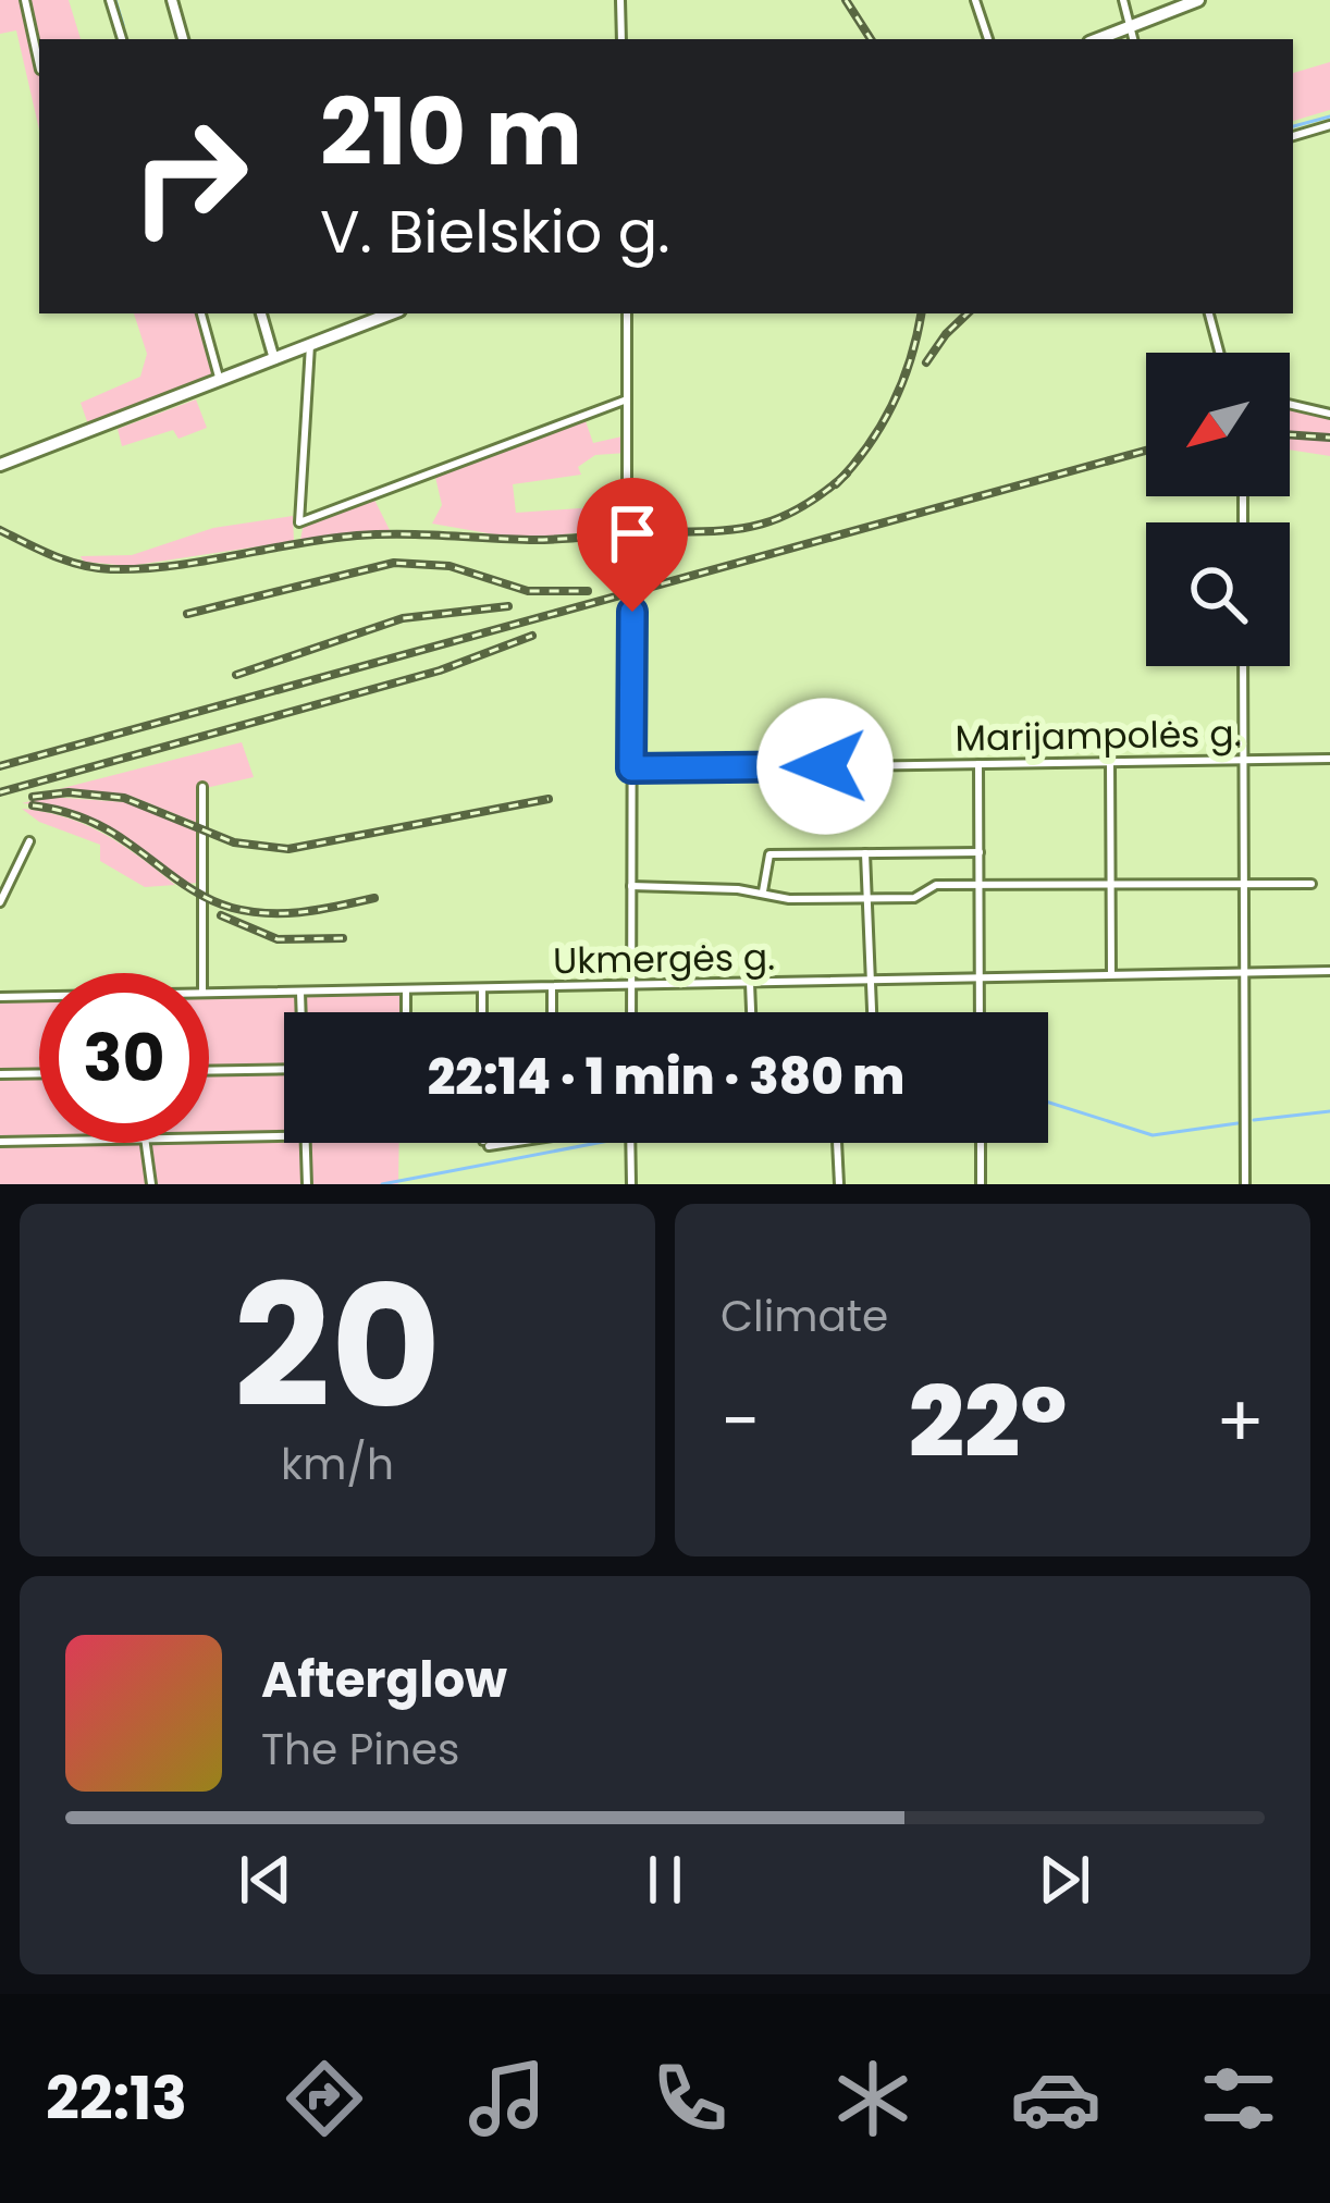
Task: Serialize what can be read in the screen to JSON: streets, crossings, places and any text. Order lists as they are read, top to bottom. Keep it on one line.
{"streets":{"street":["Marijampolės g.","Ukmergės g."]},"north":"bottom left","page":{"turn":["210 m","V. Bielskio g."],"limit":"30","trip":"22:14 · 1 min · 380 m","tile":[["20","km/h"],"Climate"],"heat":["−","22°","+"],"song":["Afterglow","The Pines"],"tabs":"22:13"}}
